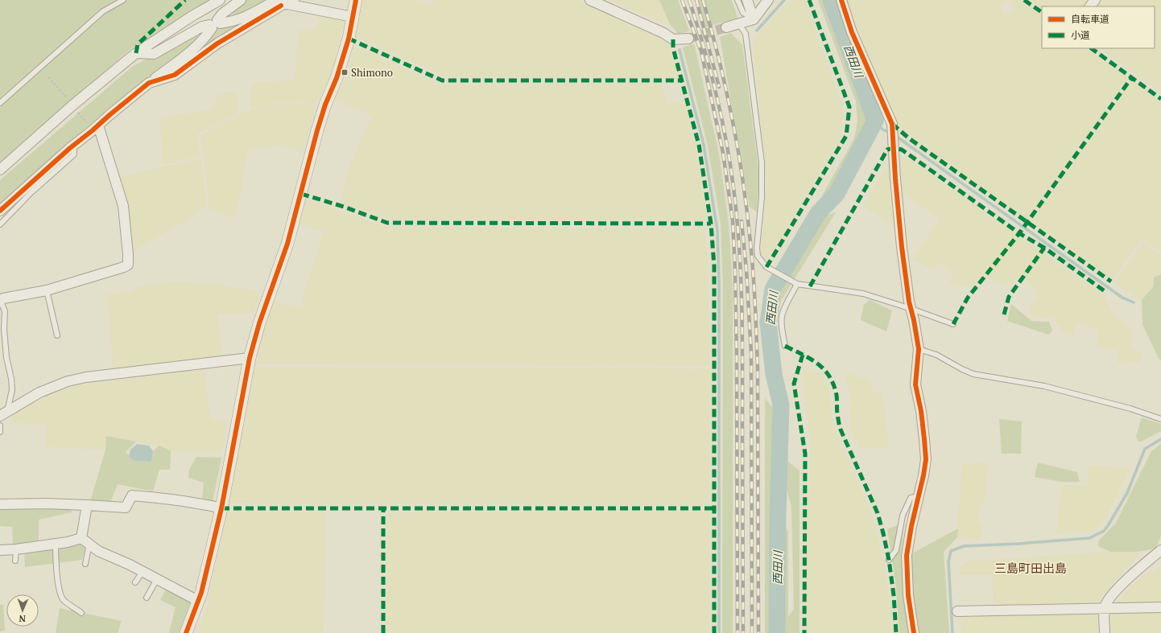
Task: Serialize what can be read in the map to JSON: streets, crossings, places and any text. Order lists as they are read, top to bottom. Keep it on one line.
{"districts":["三島町田出島"],"water":["西田川"],"places":{"transit":["Shimono"]},"legend":["自転車道","小道"],"north":"bottom"}
